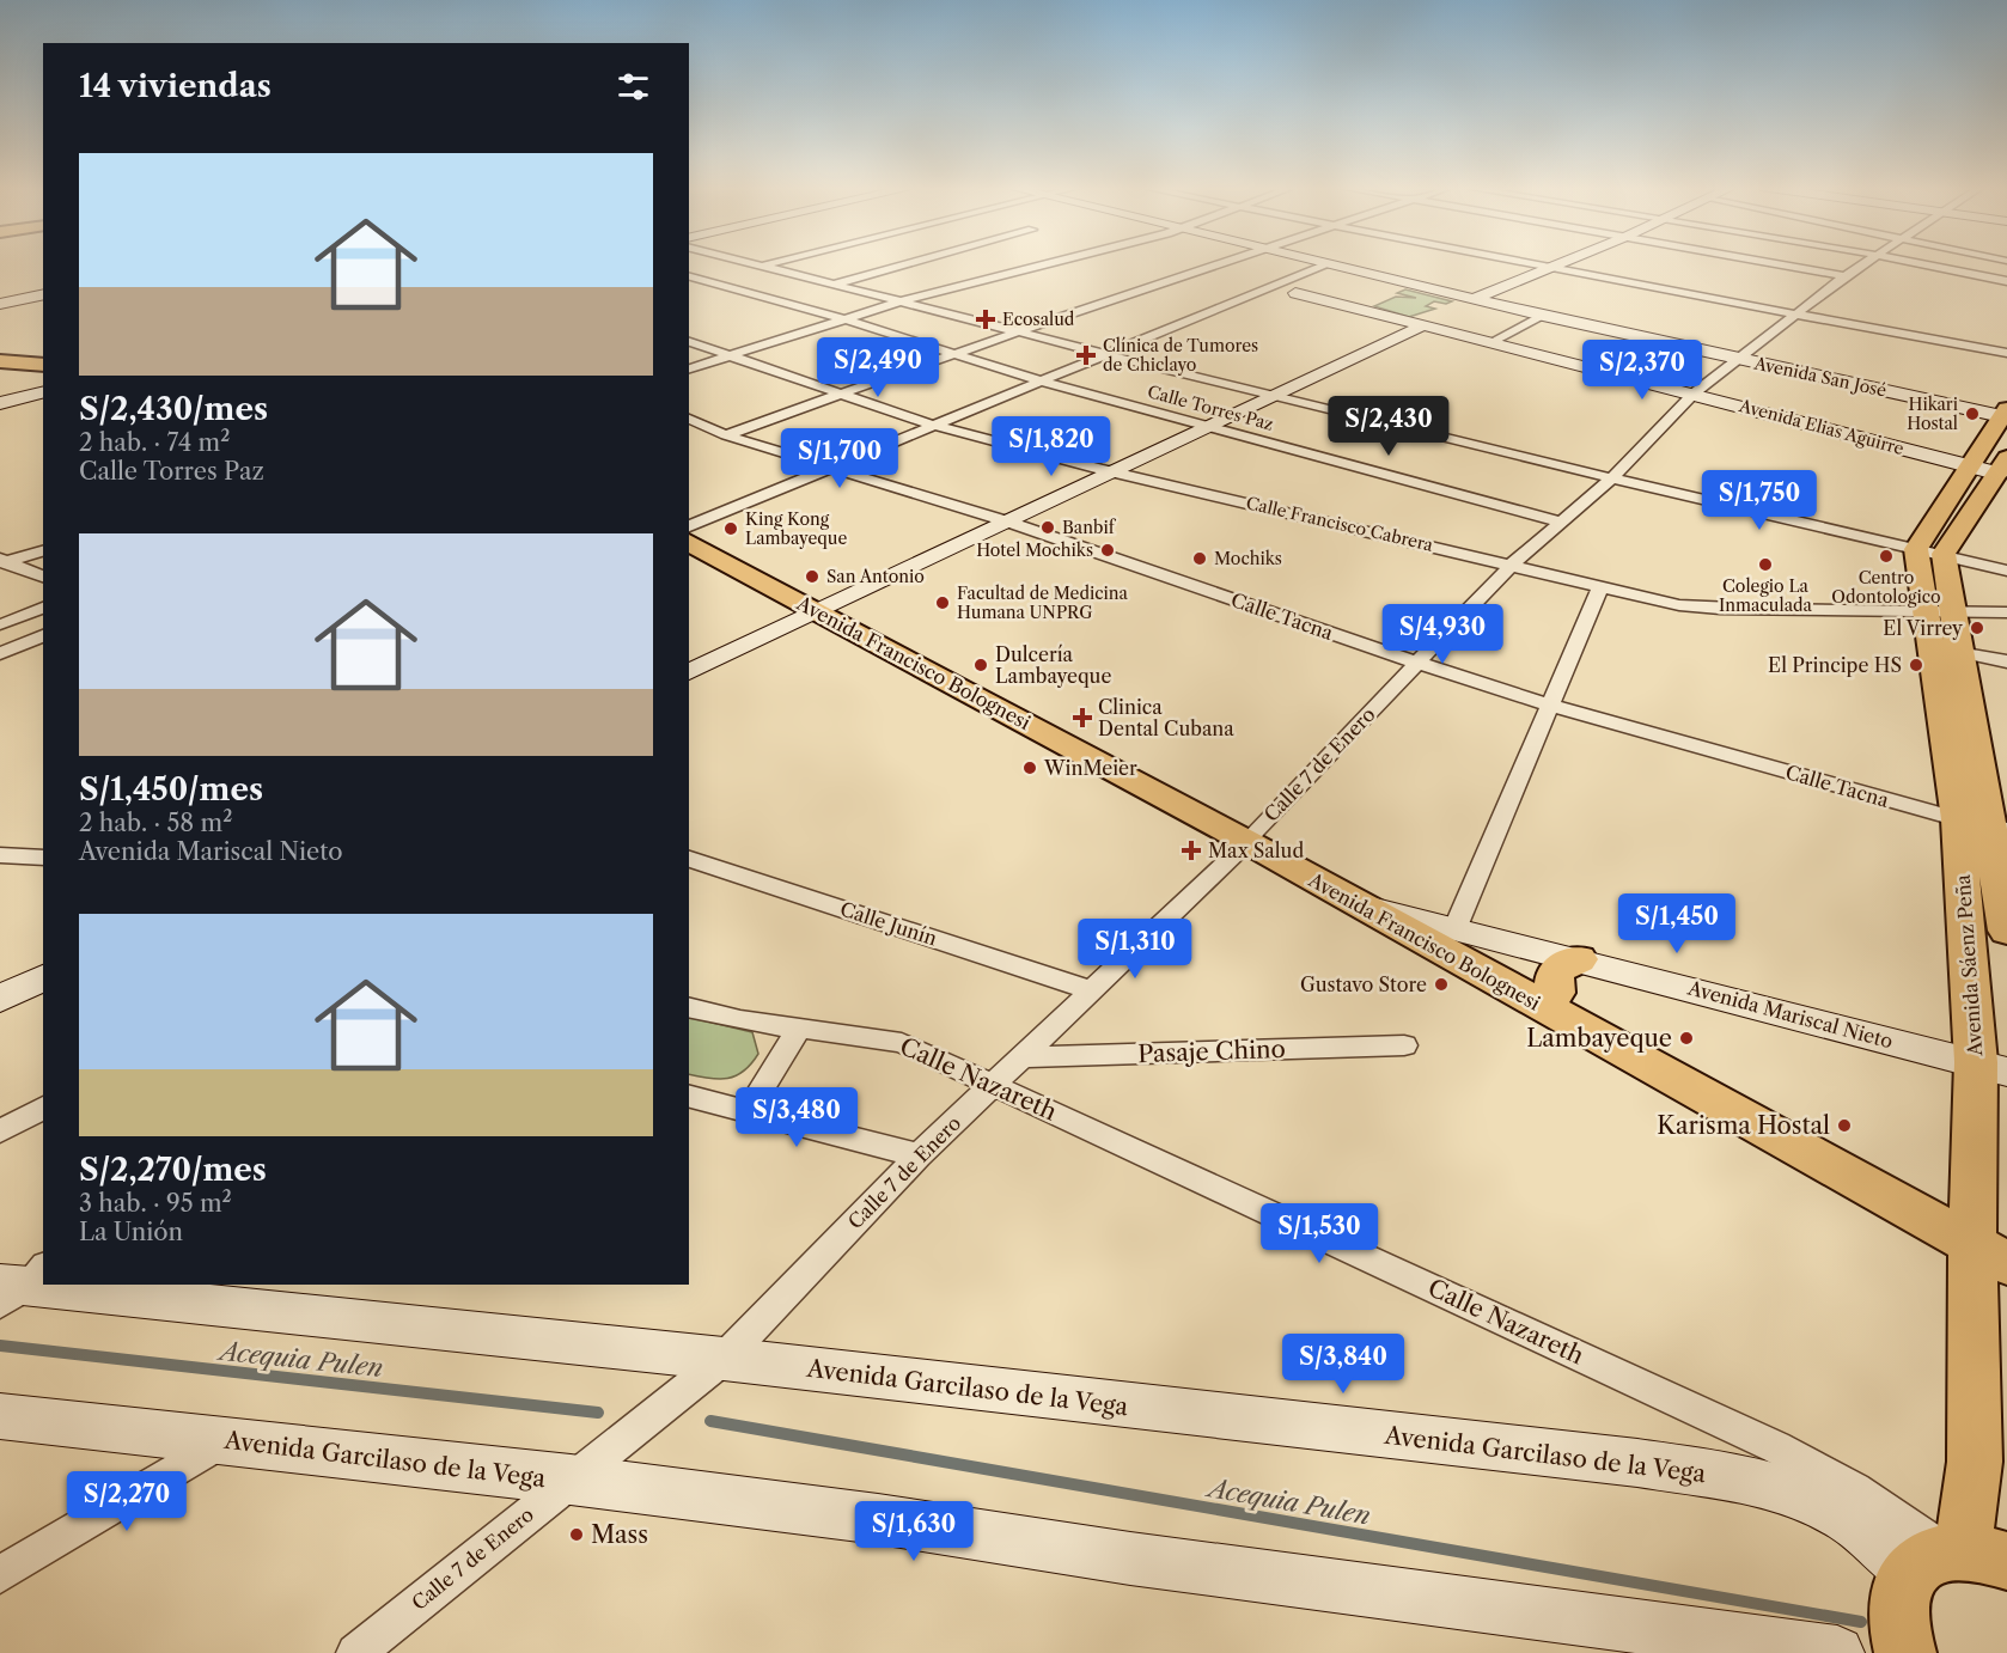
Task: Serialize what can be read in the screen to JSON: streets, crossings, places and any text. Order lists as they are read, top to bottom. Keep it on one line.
{"streets":{"main road":["Avenida San José","Avenida Elias Aguirre","Avenida Francisco Bolognesi","Avenida Sáenz Peña","Avenida Mariscal Nieto","Avenida Garcilaso de la Vega"],"street":["Calle Torres Paz","Calle Francisco Cabrera","Calle Tacna","Calle 7 de Enero","Calle Junín","Pasaje Chino","Calle Nazareth"]},"crossings":[["Avenida San José","Calle 7 de Enero"],["Calle Torres Paz","Calle 7 de Enero"],["Avenida Elias Aguirre","Calle 7 de Enero"],["Calle Francisco Cabrera","Calle 7 de Enero"],["Calle Francisco Cabrera","Avenida Sáenz Peña"],["Calle Tacna","Calle 7 de Enero"],["Calle Tacna","Avenida Sáenz Peña"],["Avenida Francisco Bolognesi","Calle 7 de Enero"],["Avenida Francisco Bolognesi","Avenida Sáenz Peña"],["Avenida Francisco Bolognesi","Avenida Mariscal Nieto"],["Calle 7 de Enero","Calle Junín"],["Calle 7 de Enero","Pasaje Chino"],["Calle 7 de Enero","Calle Nazareth"],["Calle 7 de Enero","Avenida Garcilaso de la Vega"],["Avenida Sáenz Peña","Avenida Mariscal Nieto"],["Avenida Sáenz Peña","Calle Nazareth"],["Avenida Sáenz Peña","Avenida Garcilaso de la Vega"],["Calle Nazareth","Avenida Garcilaso de la Vega"]],"water":["Acequia Pulen"],"places":{"health":["Ecosalud","Clínica de Tumores de Chiclayo","Clinica Dental Cubana","Max Salud"],"other":["Hikari Hostal","Banbif","King Kong Lambayeque","Hotel Mochiks","Centro Odontologico","Mochiks","Colegio La Inmaculada","San Antonio","Facultad de Medicina Humana UNPRG","El Virrey","Dulcería Lambayeque","El Principe HS","WinMeier","Gustavo Store","Lambayeque","Karisma Hostal","Mass"]},"page":{"heading":"14 viviendas","list":[{"name":"S/2,430/mes","note":"2 hab. · 74 m² · Calle Torres Paz"},{"name":"S/1,450/mes","note":"2 hab. · 58 m² · Avenida Mariscal Nieto"},{"name":"S/2,270/mes","note":"3 hab. · 95 m² · La Unión"}],"price":["S/2,490","S/2,370","S/2,430","S/1,820","S/1,700","S/1,750","S/4,930","S/1,450","S/1,310","S/3,480","S/1,530","S/3,840","S/2,270","S/1,630"]}}
